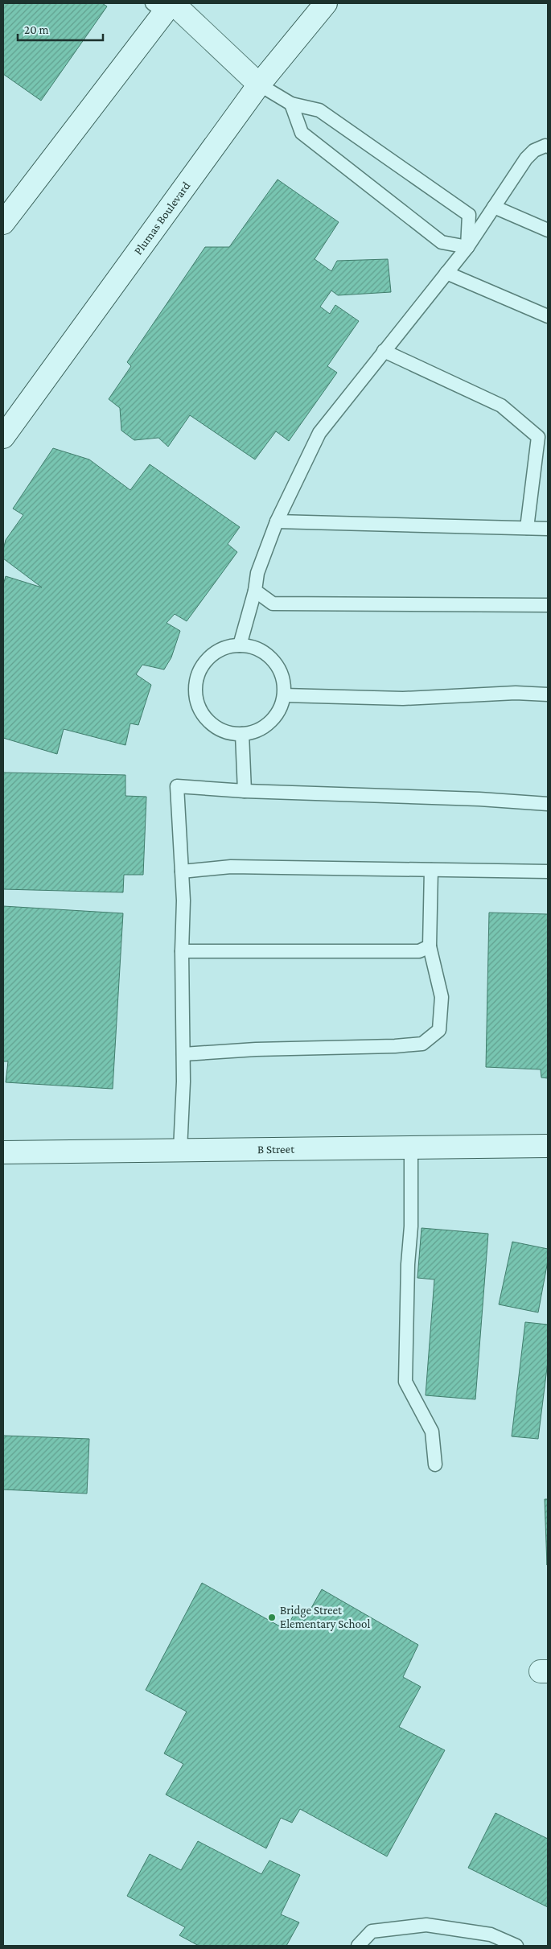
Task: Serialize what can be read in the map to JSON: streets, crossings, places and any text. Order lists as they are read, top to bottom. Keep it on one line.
{"streets":{"street":["Plumas Boulevard","B Street"]},"places":["Bridge Street Elementary School"],"scale_bar":"20 m"}
